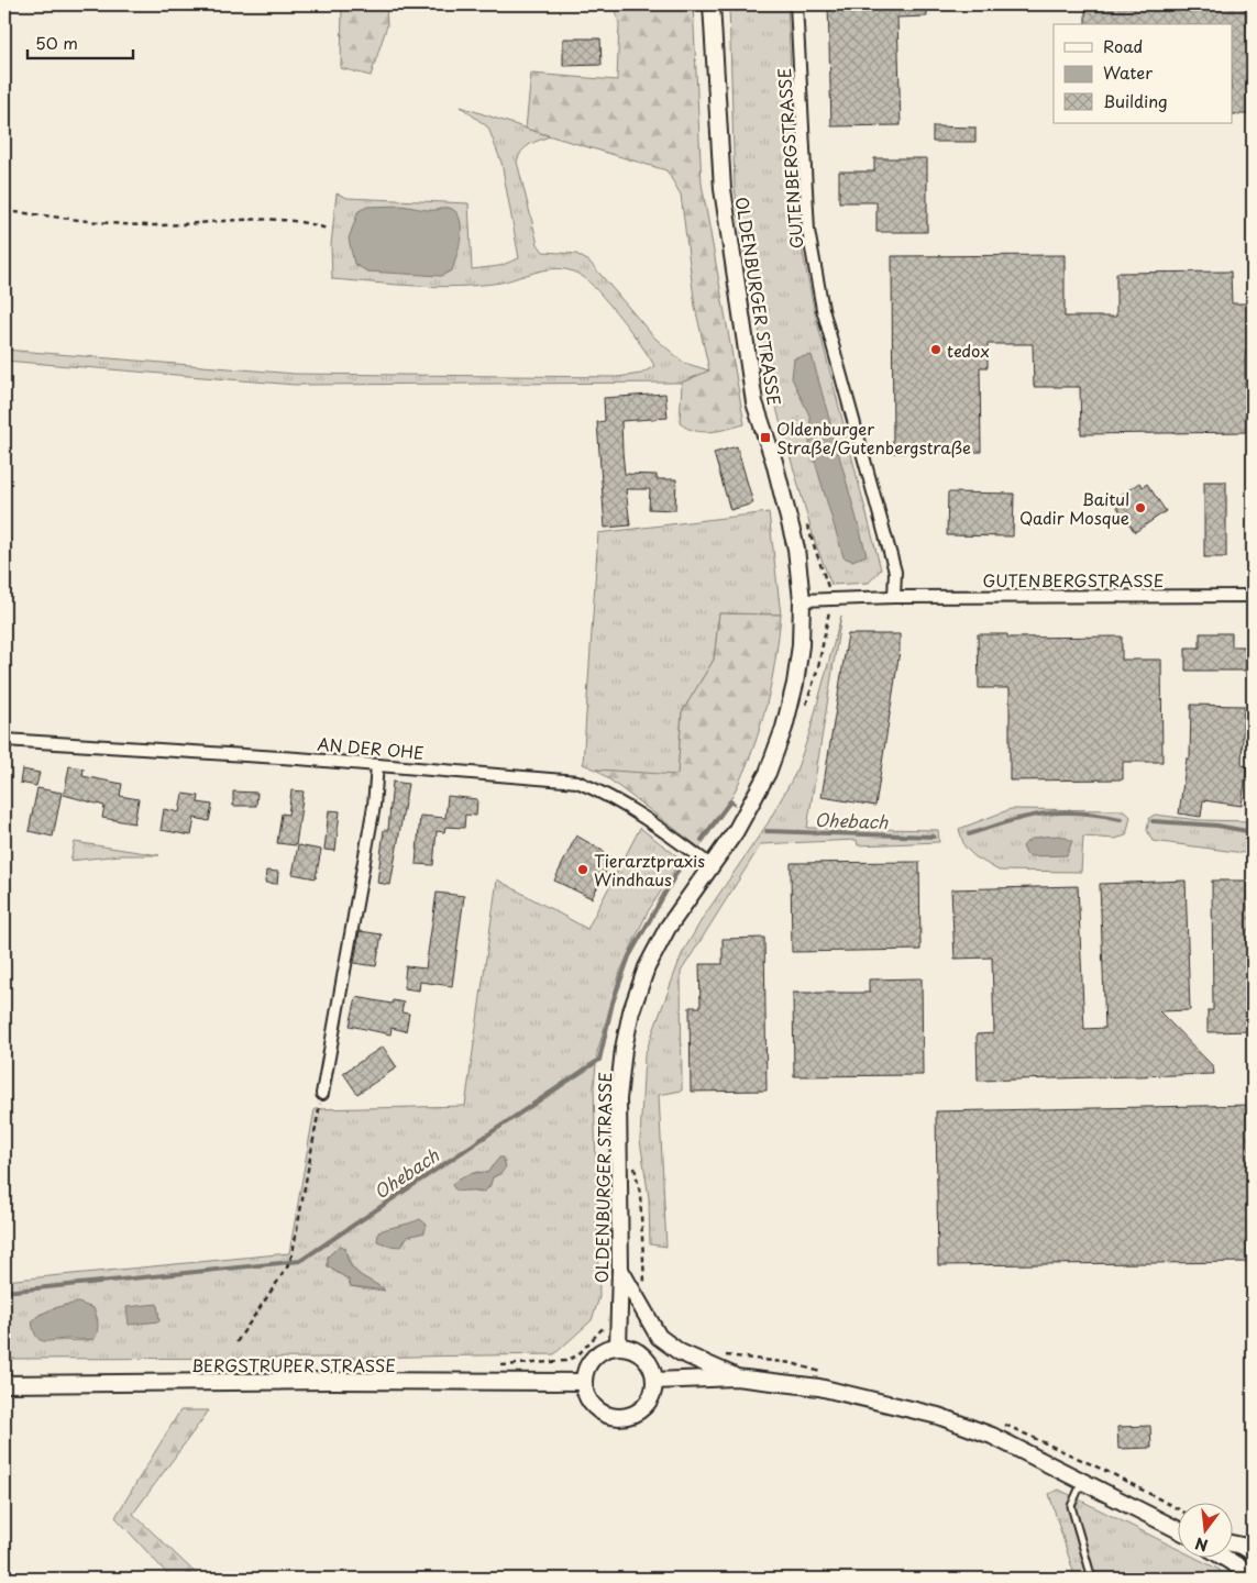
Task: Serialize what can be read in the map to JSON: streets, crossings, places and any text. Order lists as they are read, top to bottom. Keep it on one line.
{"streets":{"main road":["OLDENBURGER STRASSE","BERGSTRUPER STRASSE"],"street":["GUTENBERGSTRASSE","AN DER OHE"]},"crossings":[["GUTENBERGSTRASSE","OLDENBURGER STRASSE"],["OLDENBURGER STRASSE","AN DER OHE"],["OLDENBURGER STRASSE","BERGSTRUPER STRASSE"]],"water":["Ohebach"],"places":{"other":["tedox","Baitul Qadir Mosque","Tierarztpraxis Windhaus"],"transit":["Oldenburger Straße/Gutenbergstraße"]},"legend":["Road","Water","Building"],"scale_bar":"50 m","north":"bottom"}
